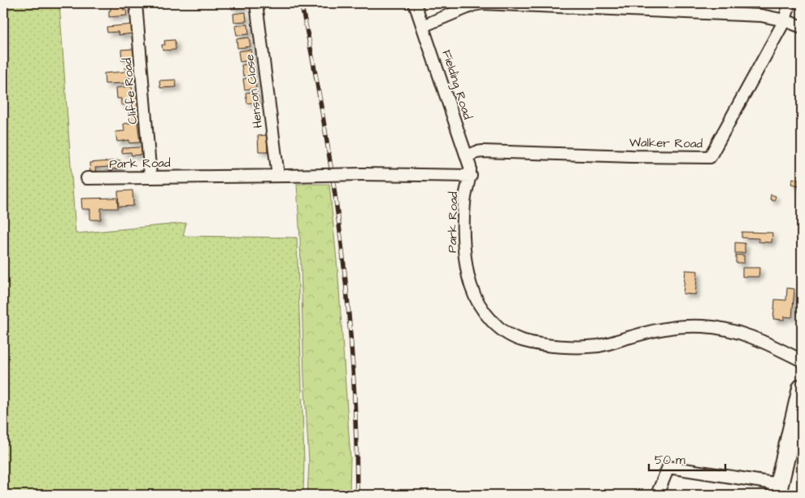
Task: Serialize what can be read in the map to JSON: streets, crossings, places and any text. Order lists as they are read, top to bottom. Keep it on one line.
{"streets":{"street":["Fielding Road","Cliffe Road","Henson Close","Walker Road","Park Road"]},"crossings":[["Fielding Road","Walker Road"],["Fielding Road","Park Road"],["Cliffe Road","Park Road"],["Henson Close","Park Road"]],"scale_bar":"50 m"}
